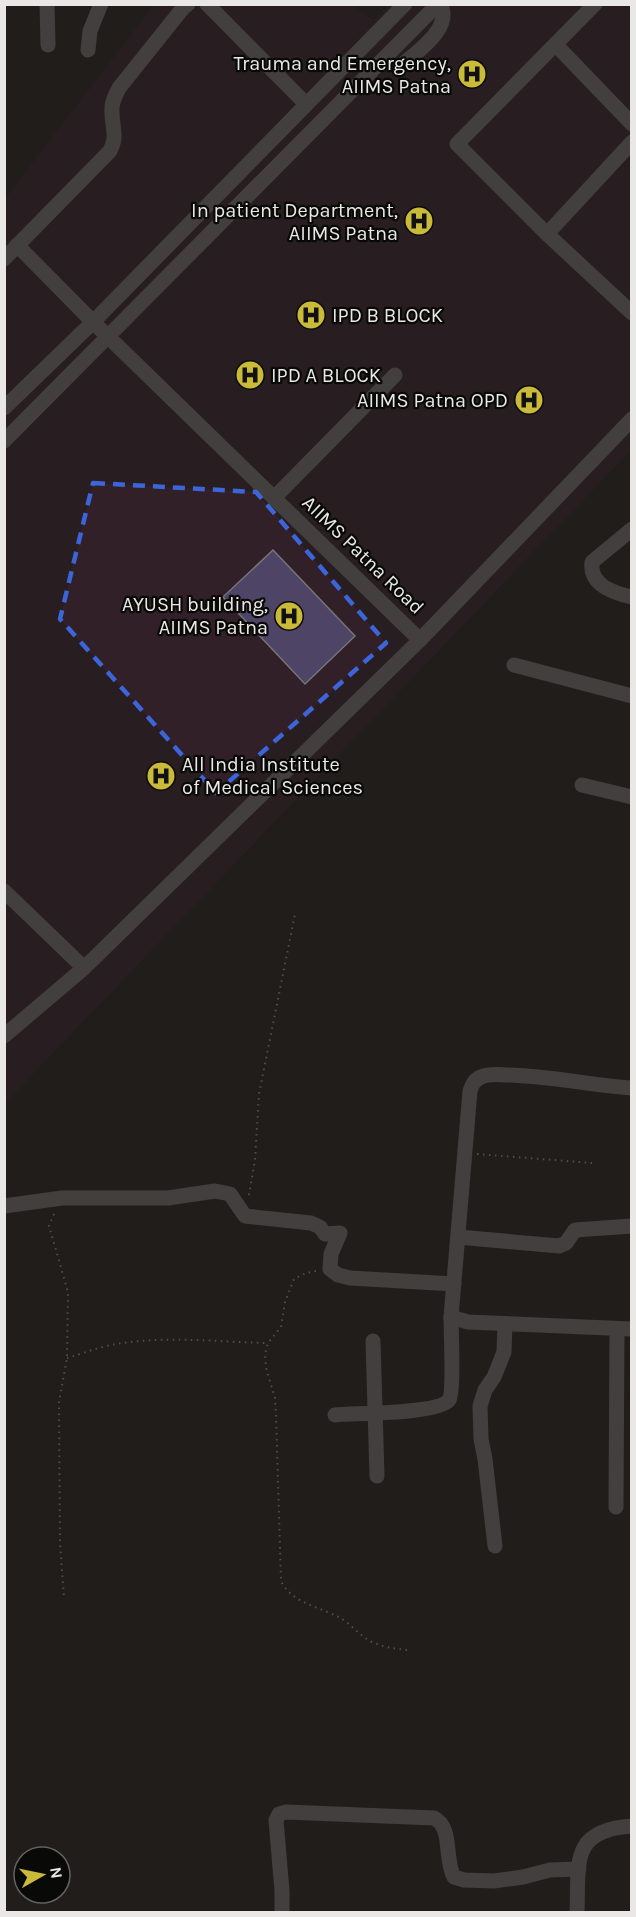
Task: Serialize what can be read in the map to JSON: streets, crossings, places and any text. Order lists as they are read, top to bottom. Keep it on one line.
{"streets":{"street":["AIIMS Patna Road"]},"places":{"hospital":["Trauma and Emergency, AIIMS Patna","In patient Department, AIIMS Patna","IPD B BLOCK","IPD A BLOCK","AIIMS Patna OPD","AYUSH building, AIIMS Patna","All India Institute of Medical Sciences"]},"north":"right"}
